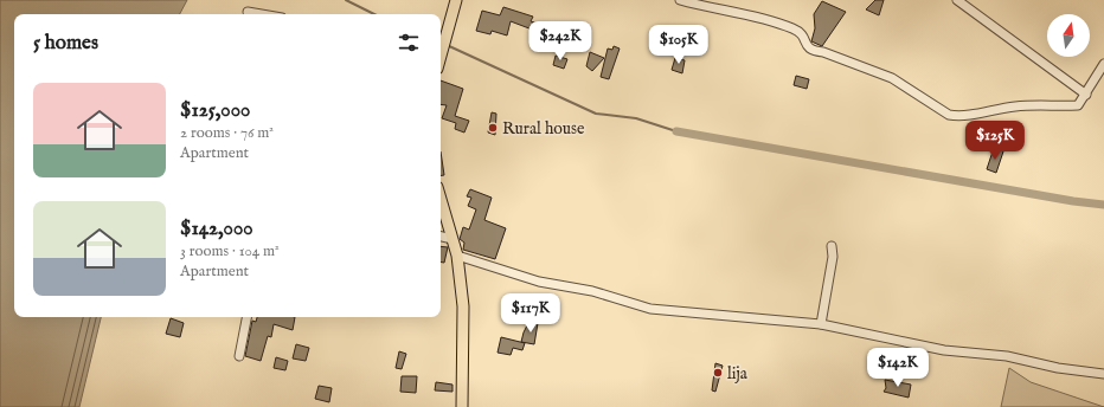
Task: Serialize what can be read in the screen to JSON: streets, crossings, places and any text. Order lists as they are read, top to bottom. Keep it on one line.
{"places":["Rural house","lija"],"north":"top","page":{"heading":"5 homes","price":["$242K","$105K","$125K","$117K","$142K"],"list":[{"name":"$125,000","note":"2 rooms · 76 m² · Apartment"},{"name":"$142,000","note":"3 rooms · 104 m² · Apartment"}]}}
